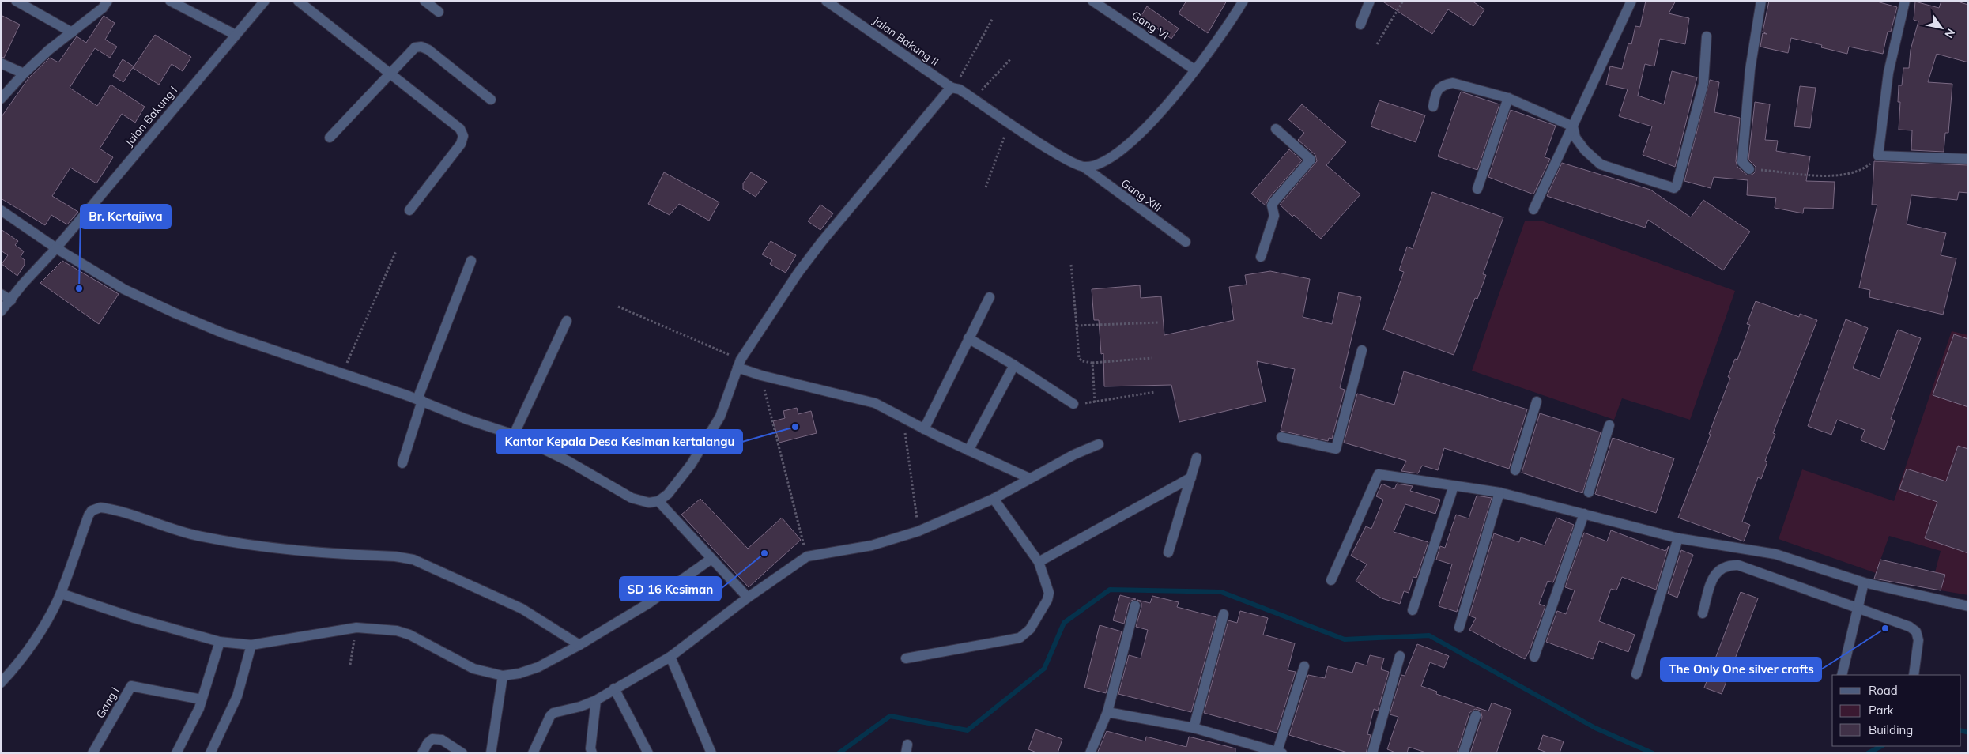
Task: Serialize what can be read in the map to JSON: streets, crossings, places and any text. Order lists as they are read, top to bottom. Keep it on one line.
{"streets":{"street":["Gang VI","Jalan Bakung II","Jalan Bakung I","Gang XIII","Gang I"]},"crossings":[["Jalan Bakung II","Gang XIII"]],"places":["Br. Kertajiwa","Kantor Kepala Desa Kesiman kertalangu","SD 16 Kesiman","The Only One silver crafts"],"legend":["Road","Park","Building"],"north":"bottom right"}
